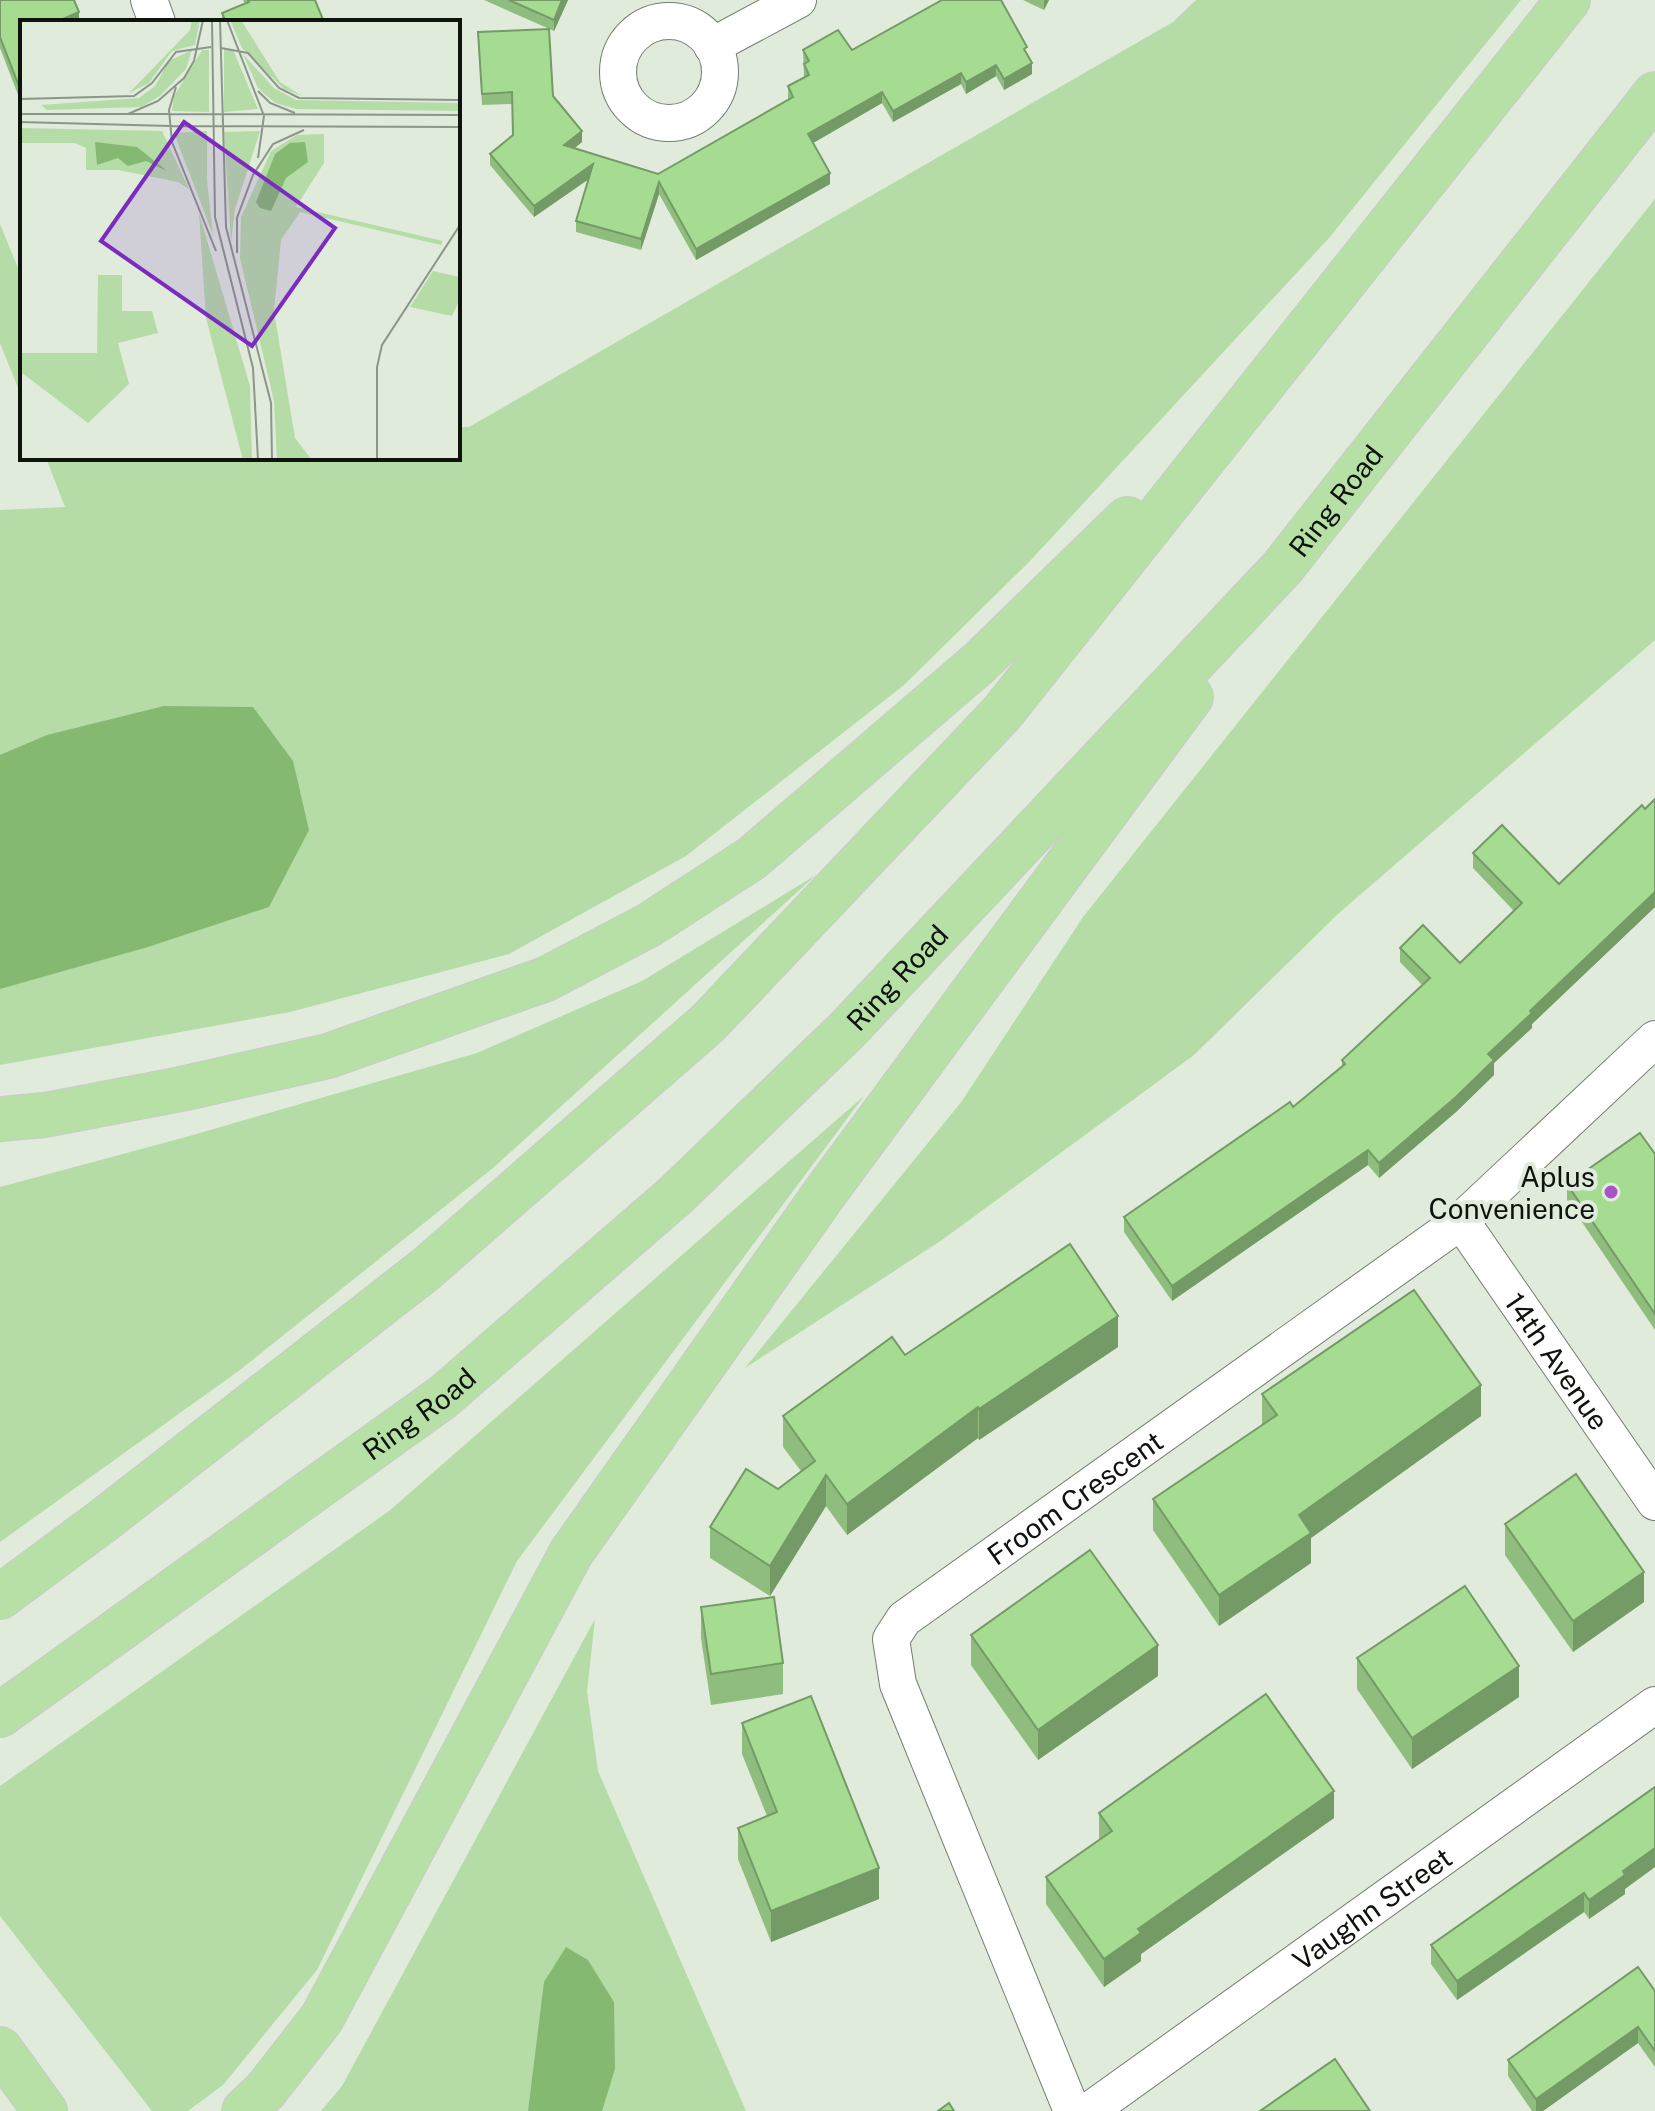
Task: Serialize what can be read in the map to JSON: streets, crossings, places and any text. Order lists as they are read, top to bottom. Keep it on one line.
{"streets":{"highway":["Ring Road"],"street":["14th Avenue","Froom Crescent","Vaughn Street"]},"crossings":[["14th Avenue","Froom Crescent"]],"places":["Aplus Convenience"]}
